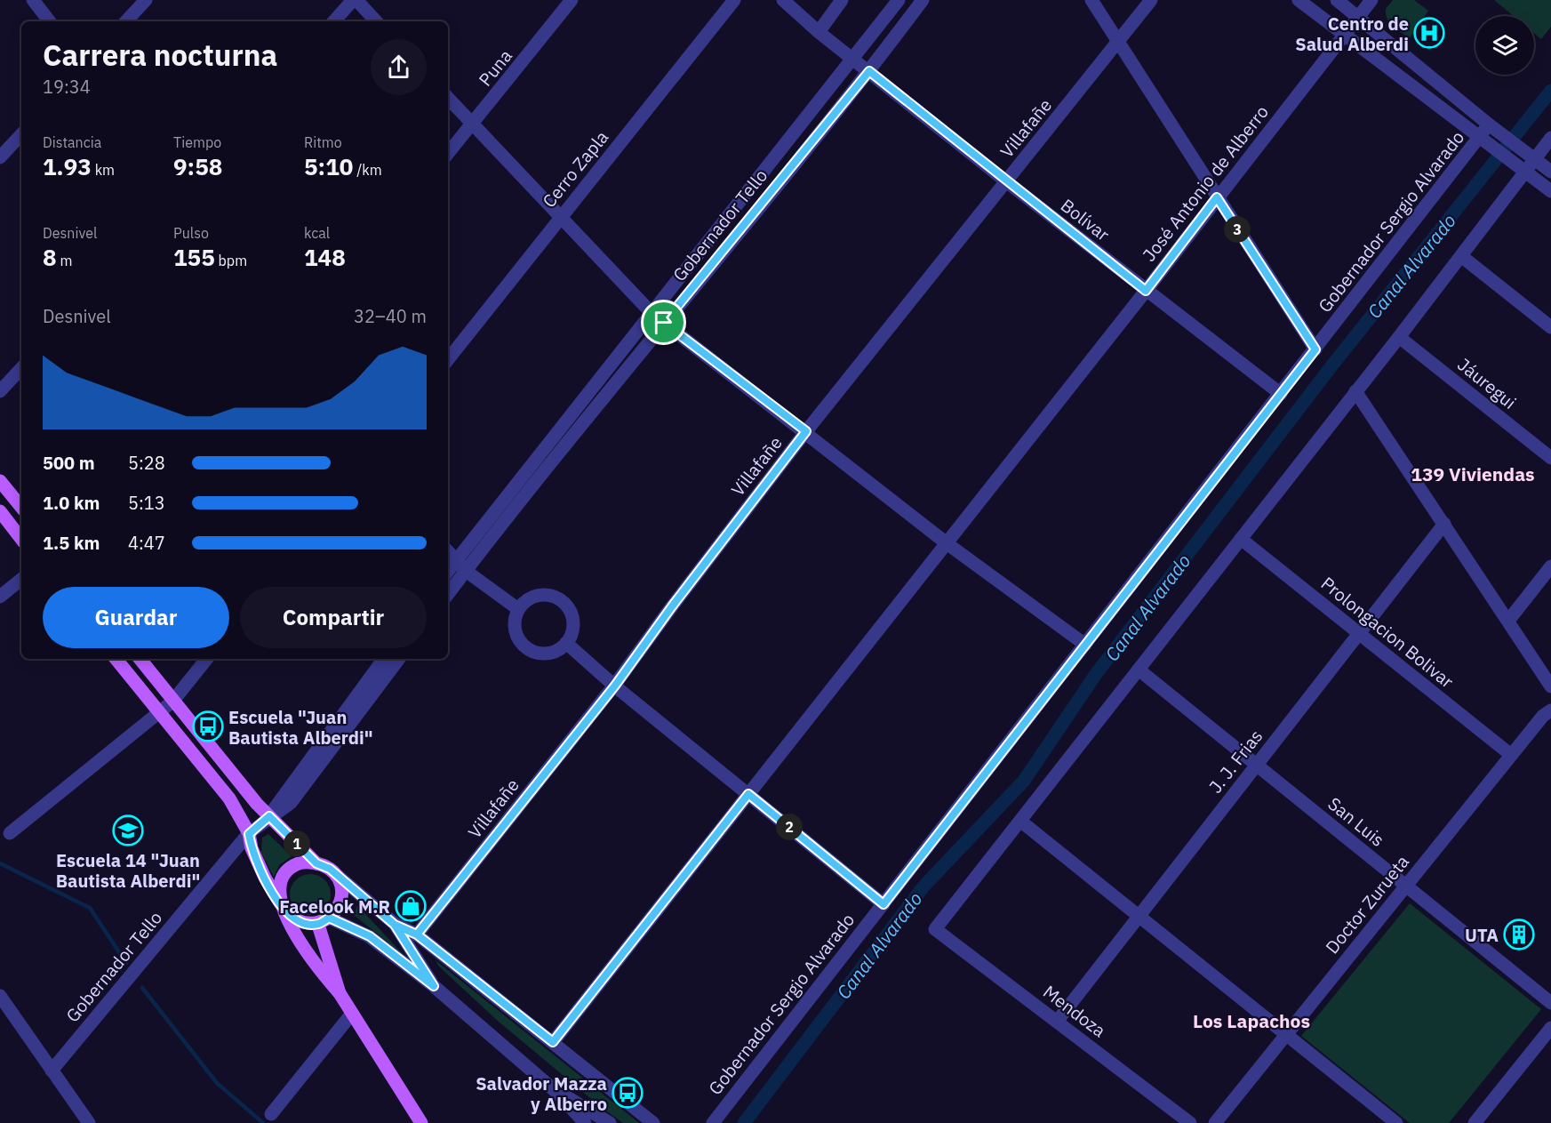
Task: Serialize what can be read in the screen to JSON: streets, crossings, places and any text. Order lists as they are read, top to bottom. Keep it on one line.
{"streets":{"street":["Puna","Villafañe","Cerro Zapla","José Antonio de Alberro","Bolívar","Gobernador Sergio Alvarado","Gobernador Tello","Jáuregui","Prolongacion Bolivar","J. J. Frias","San Luis","Doctor Zurueta","Mendoza"]},"crossings":[["Villafañe","Bolívar"],["José Antonio de Alberro","Bolívar"],["Bolívar","Gobernador Sergio Alvarado"],["Bolívar","Gobernador Tello"],["Prolongacion Bolivar","J. J. Frias"],["Prolongacion Bolivar","Doctor Zurueta"],["J. J. Frias","San Luis"],["J. J. Frias","Mendoza"],["San Luis","Doctor Zurueta"]],"districts":["139 Viviendas","Los Lapachos"],"water":["Canal Alvarado"],"places":{"hospital":["Centro de Salud Alberdi"],"bus stop":["Escuela \"Juan Bautista Alberdi\"","Salvador Mazza y Alberro"],"school or university":["Escuela 14 \"Juan Bautista Alberdi\""],"shop":["Facelook M.R"],"building":["UTA"]},"page":{"heading":["Carrera nocturna","19:34"],"stats":[["Distancia","1.93 km"],["Tiempo","9:58"],["Ritmo","5:10 /km"],["Desnivel","8 m"],["Pulso","155 bpm"],["kcal","148"]],"pins":["3","2","1"],"chart":["Desnivel","32–40 m"],"list":[{"name":"500 m","note":"5:28"},{"name":"1.0 km","note":"5:13"},{"name":"1.5 km","note":"4:47"}],"buttons":["Guardar","Compartir"]}}
